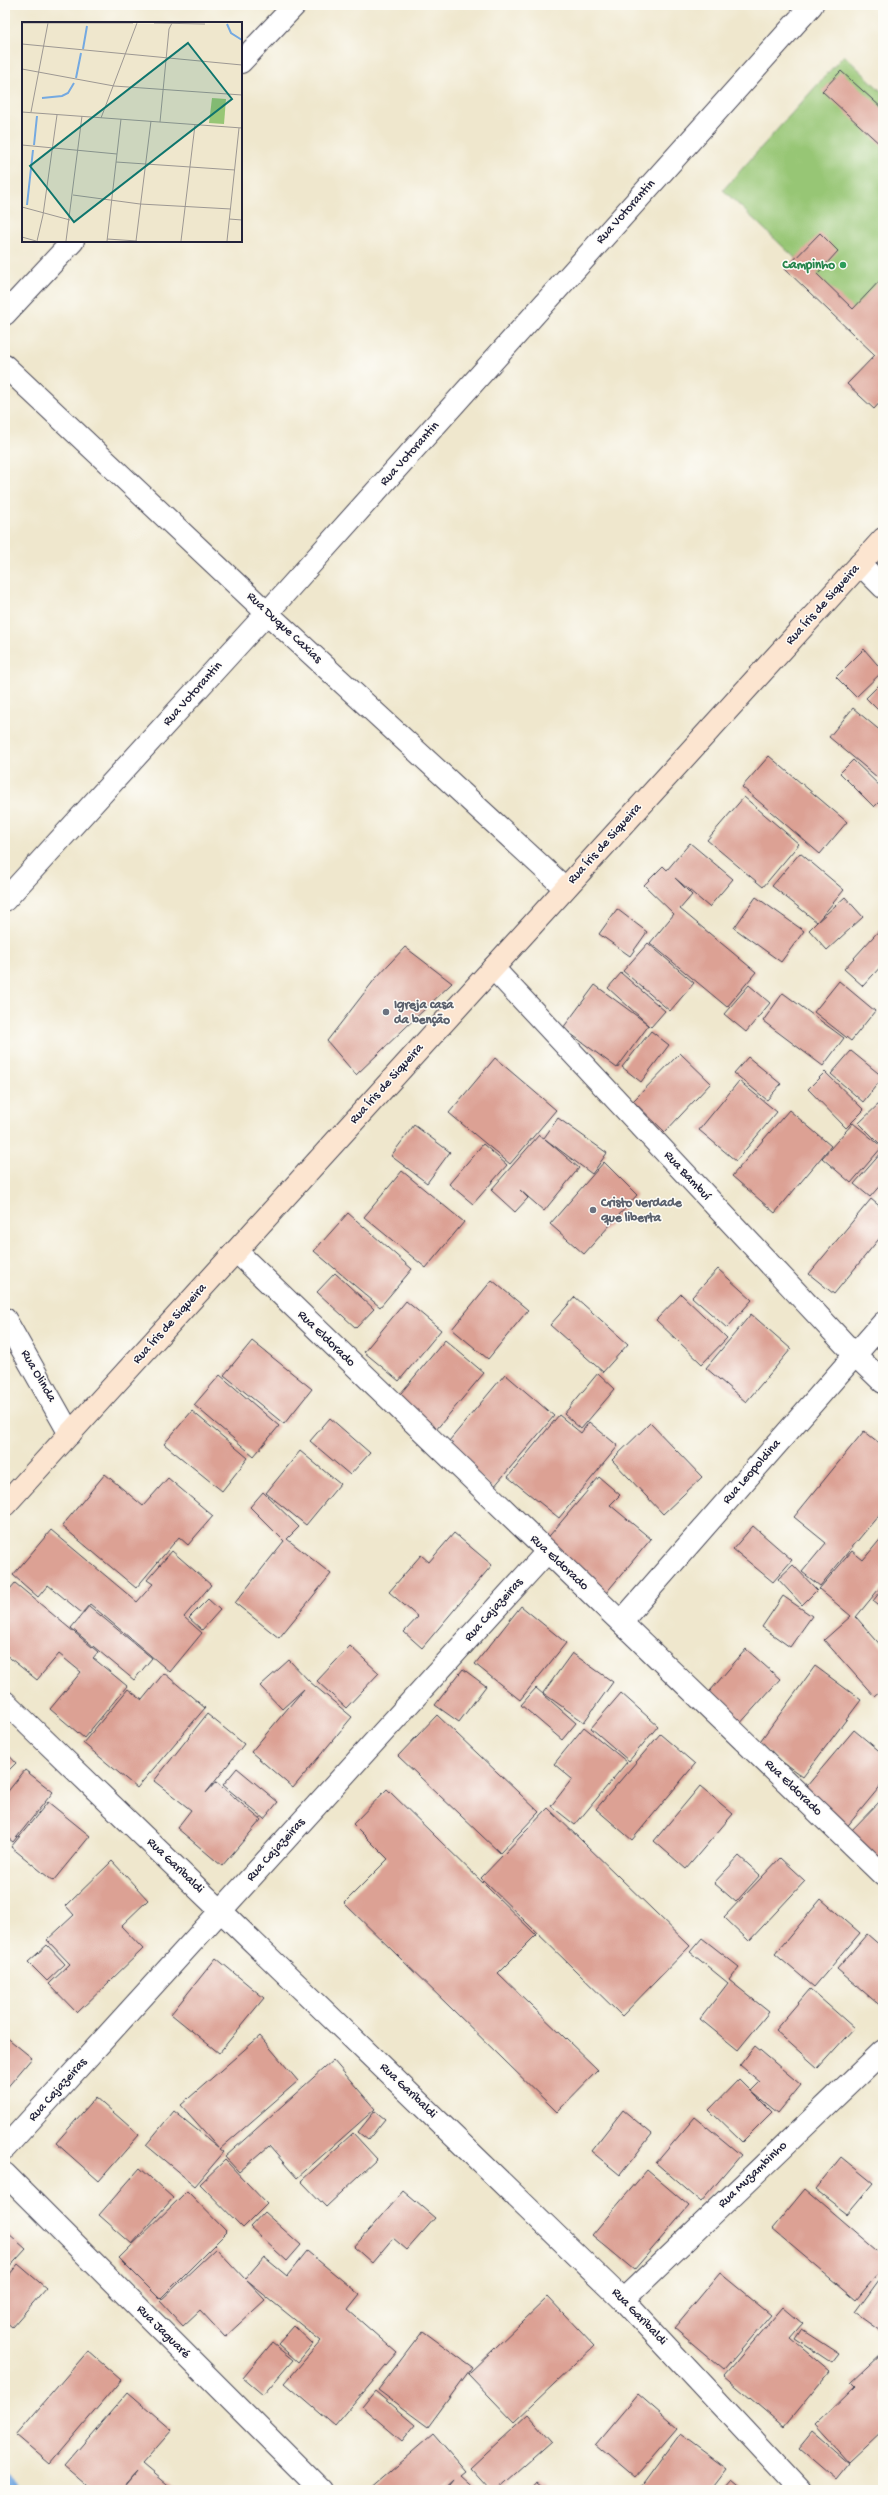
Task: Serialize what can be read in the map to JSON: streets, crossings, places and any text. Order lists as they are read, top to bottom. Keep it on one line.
{"streets":{"street":["Rua Votorantin","Rua Íris de Siqueira","Rua Duque Caxias","Rua Bambuí","Rua Eldorado","Rua Olinda","Rua Leopoldina","Rua Cajazeiras","Rua Garibaldi","Rua Muzambinho","Rua Jaguaré"]},"crossings":[["Rua Votorantin","Rua Duque Caxias"],["Rua Íris de Siqueira","Rua Duque Caxias"],["Rua Íris de Siqueira","Rua Bambuí"],["Rua Íris de Siqueira","Rua Eldorado"],["Rua Íris de Siqueira","Rua Olinda"],["Rua Bambuí","Rua Leopoldina"],["Rua Eldorado","Rua Leopoldina"],["Rua Eldorado","Rua Cajazeiras"],["Rua Cajazeiras","Rua Garibaldi"],["Rua Garibaldi","Rua Muzambinho"]],"places":["Campinho","Igreja casa da benção","Cristo verdade que liberta"]}
